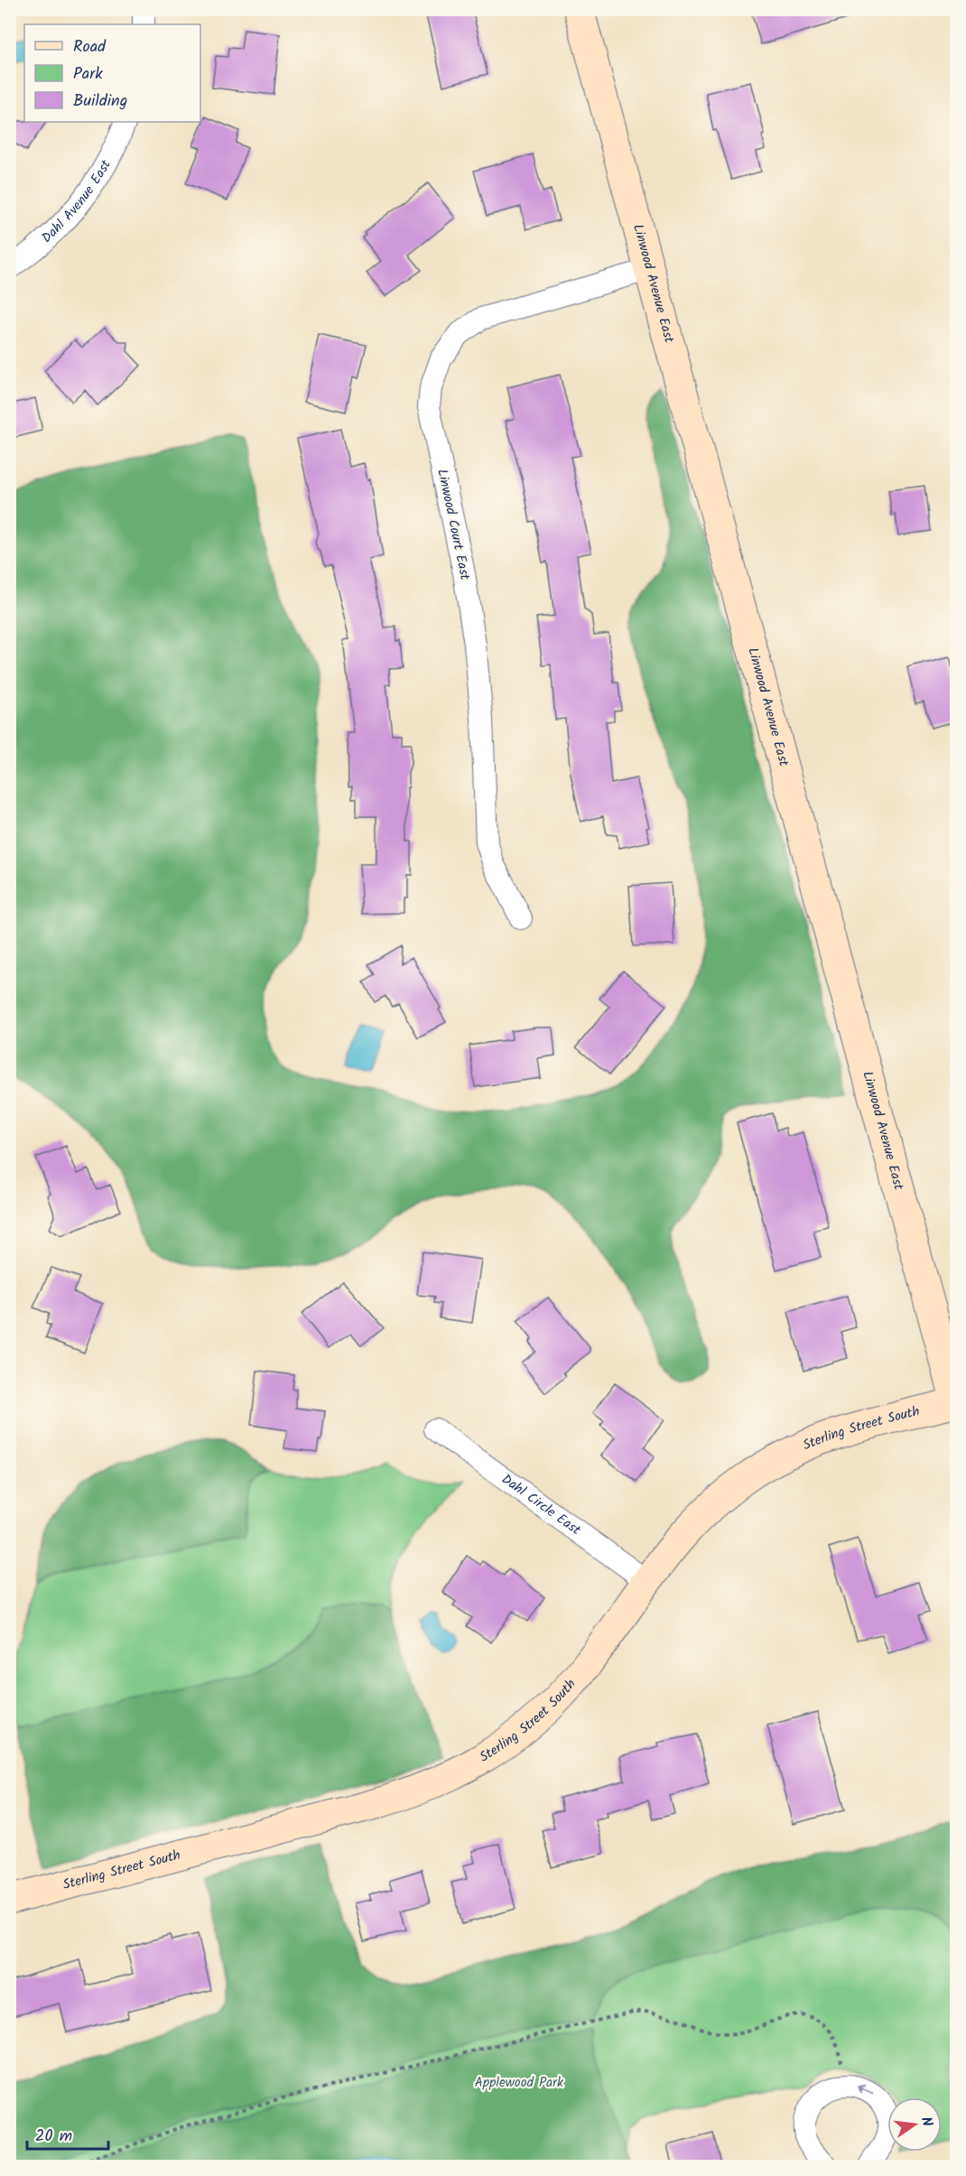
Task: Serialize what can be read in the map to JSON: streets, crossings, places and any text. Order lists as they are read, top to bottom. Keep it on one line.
{"streets":{"street":["Dahl Avenue East","Linwood Avenue East","Linwood Court East","Sterling Street South","Dahl Circle East"]},"crossings":[["Linwood Avenue East","Linwood Court East"],["Linwood Avenue East","Sterling Street South"],["Sterling Street South","Dahl Circle East"]],"parks":["Applewood Park"],"legend":["Road","Park","Building"],"scale_bar":"20 m","north":"right"}
